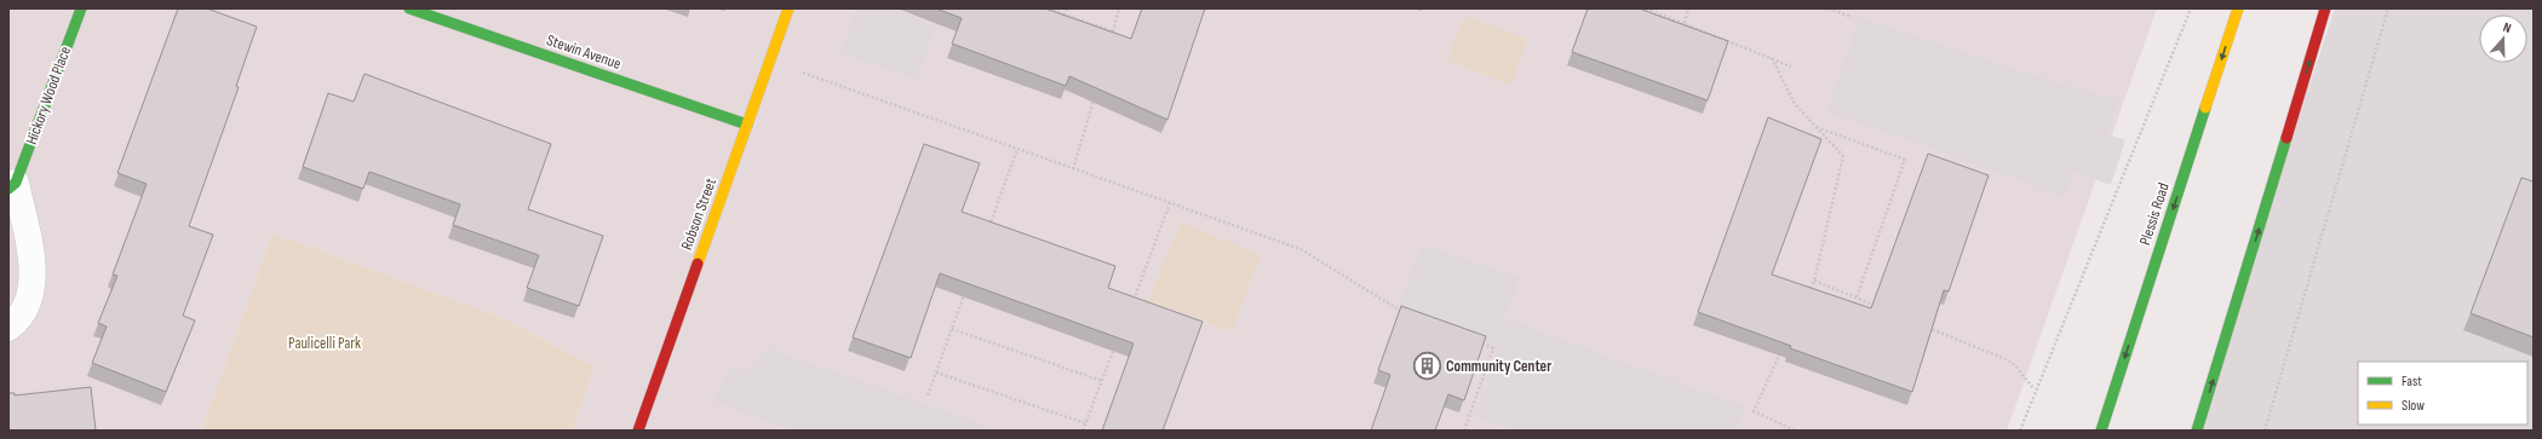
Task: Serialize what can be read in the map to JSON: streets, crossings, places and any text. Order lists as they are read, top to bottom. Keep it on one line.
{"streets":{"street":["Stewin Avenue","Hickory Wood Place","Robson Street","Plessis Road"]},"crossings":[["Stewin Avenue","Robson Street"]],"parks":["Paulicelli Park"],"places":{"building":["Community Center"]},"legend":["Fast","Slow"],"north":"top"}
